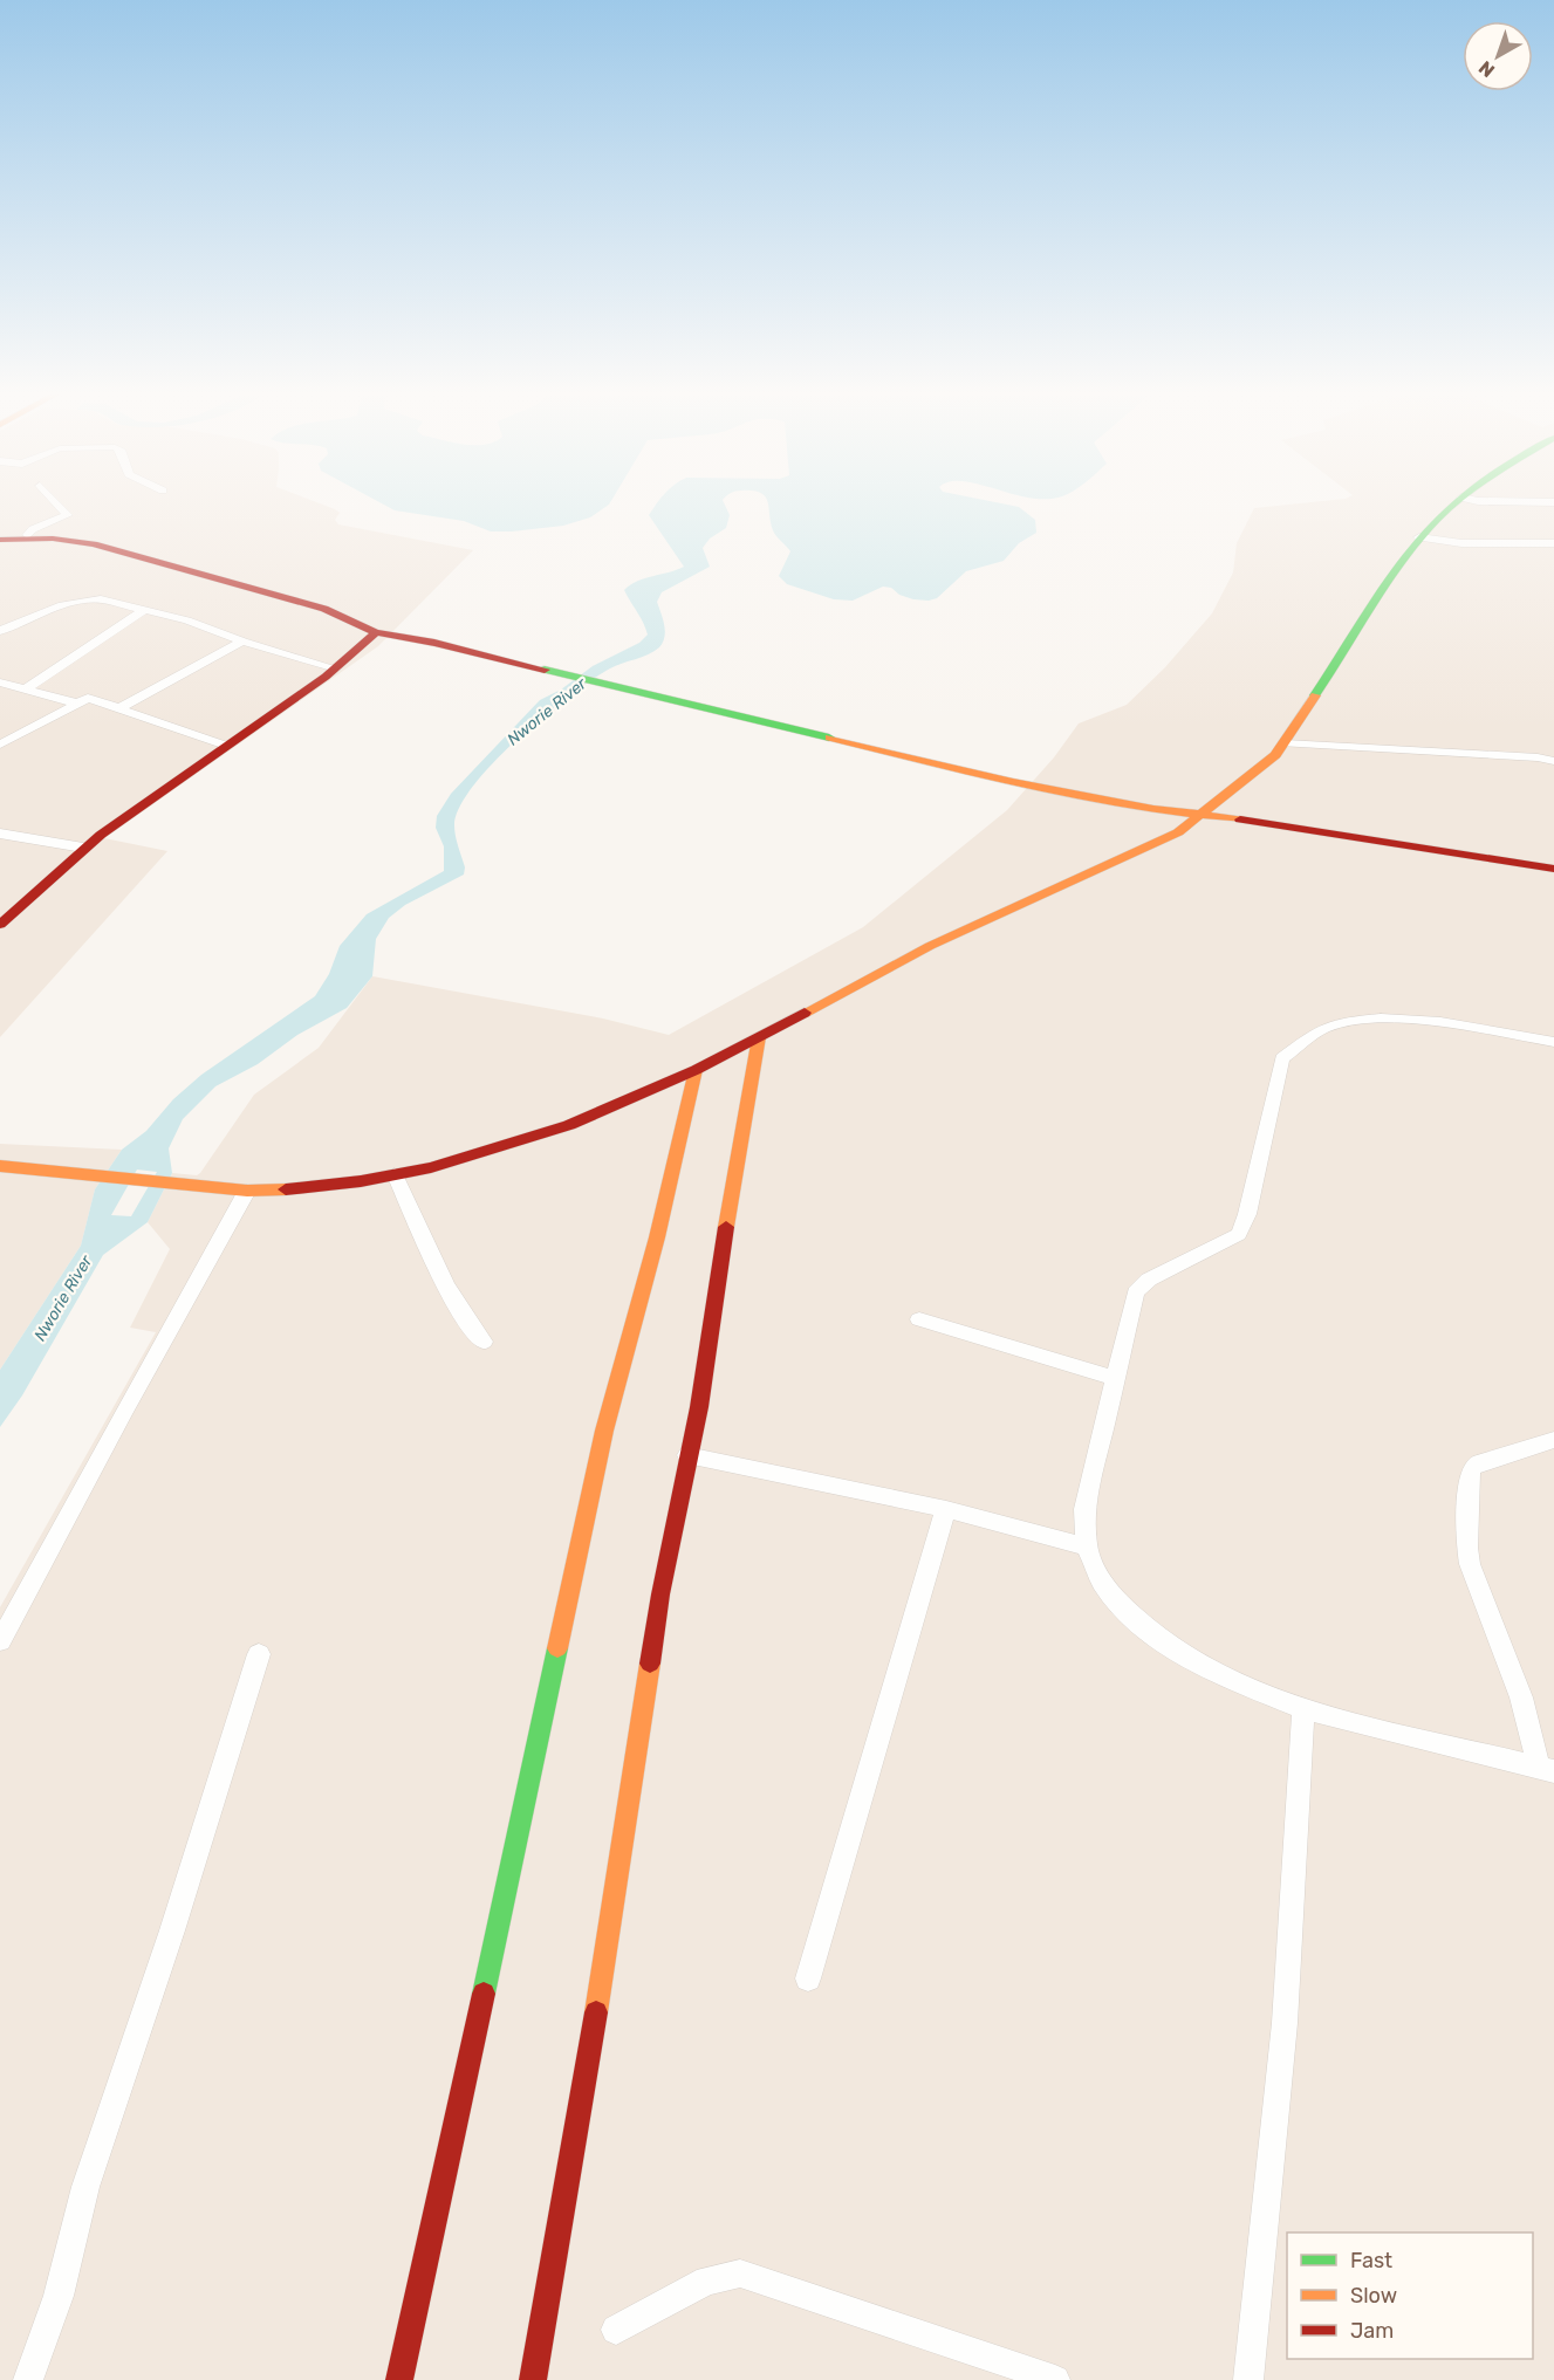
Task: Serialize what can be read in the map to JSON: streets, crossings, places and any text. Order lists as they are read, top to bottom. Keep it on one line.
{"water":["Nworie River"],"legend":["Fast","Slow","Jam"],"north":"bottom left"}
